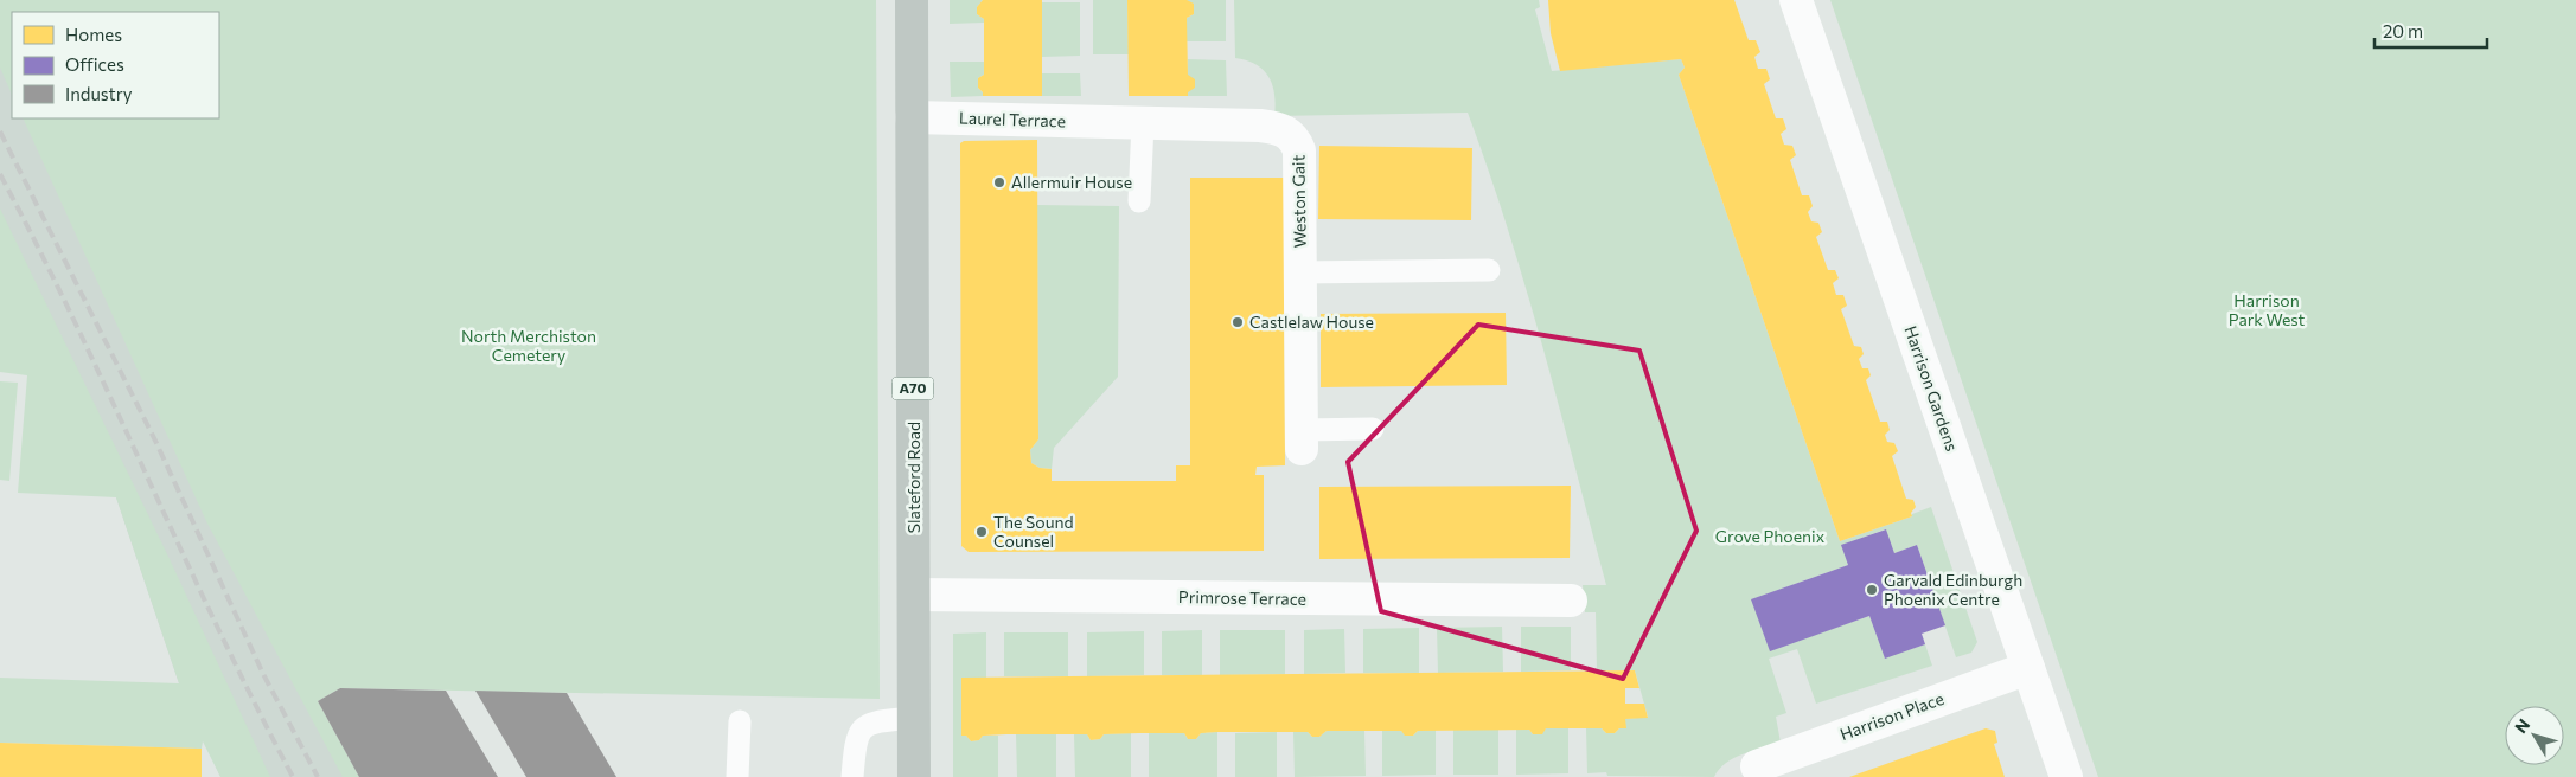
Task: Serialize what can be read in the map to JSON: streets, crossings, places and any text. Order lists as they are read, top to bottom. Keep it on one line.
{"streets":{"main road":["A70","Slateford Road"],"street":["Laurel Terrace","Weston Gait","Harrison Gardens","Primrose Terrace","Harrison Place"]},"crossings":[["Laurel Terrace","Weston Gait"],["Laurel Terrace","Slateford Road"],["Harrison Gardens","Harrison Place"],["Slateford Road","Primrose Terrace"]],"parks":["Harrison Park West","North Merchiston Cemetery","Grove Phoenix"],"places":["Allermuir House","Castlelaw House","The Sound Counsel","Garvald Edinburgh Phoenix Centre"],"legend":["Homes","Offices","Industry"],"scale_bar":"20 m","north":"top left"}
